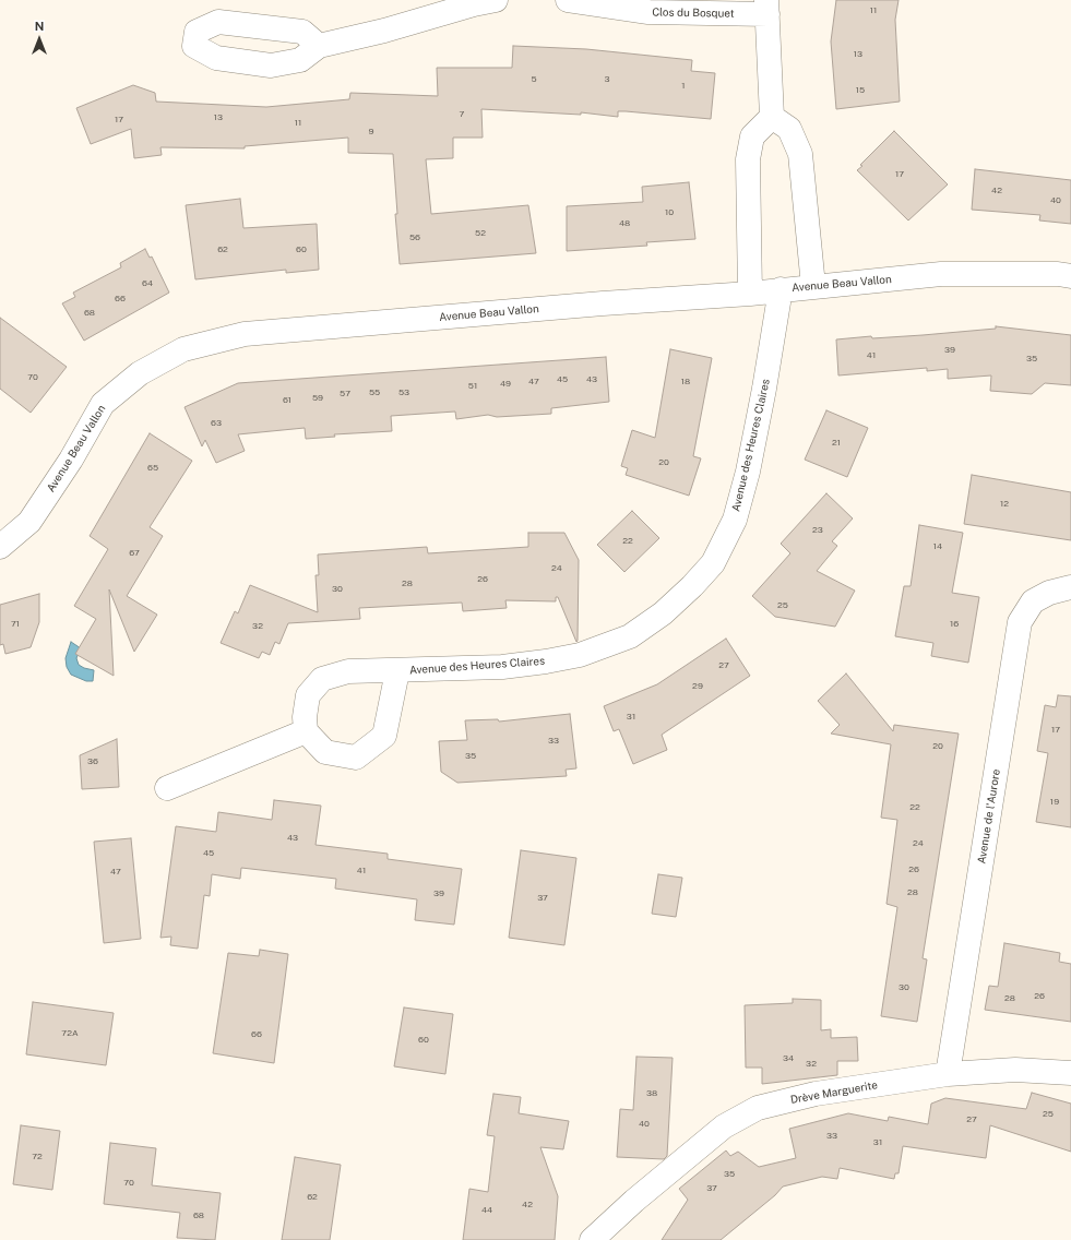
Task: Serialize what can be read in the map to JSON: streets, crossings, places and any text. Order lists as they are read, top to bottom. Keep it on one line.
{"streets":{"street":["Clos du Bosquet","Avenue Beau Vallon","Avenue des Heures Claires","Avenue de l'Aurore","Drève Marguerite"]},"crossings":[["Avenue Beau Vallon","Avenue des Heures Claires"],["Avenue de l'Aurore","Drève Marguerite"]],"house_numbers":["11","13","5","3","1","15","7","13","17","11","9","17","42","40","10","48","52","56","62","60","64","66","68","39","41","35","70","45","43","47","18","49","51","55","53","57","59","61","63","21","20","65","12","23","22","14","67","24","26","28","30","25","71","16","32","27","29","31","17","33","20","35","36","19","22","43","24","45","26","41","47","28","39","37","30","26","28","72A","66","60","34","32","38","25","27","40","33","31","72","35","70","37","62","42","44","68"],"north":"top"}
